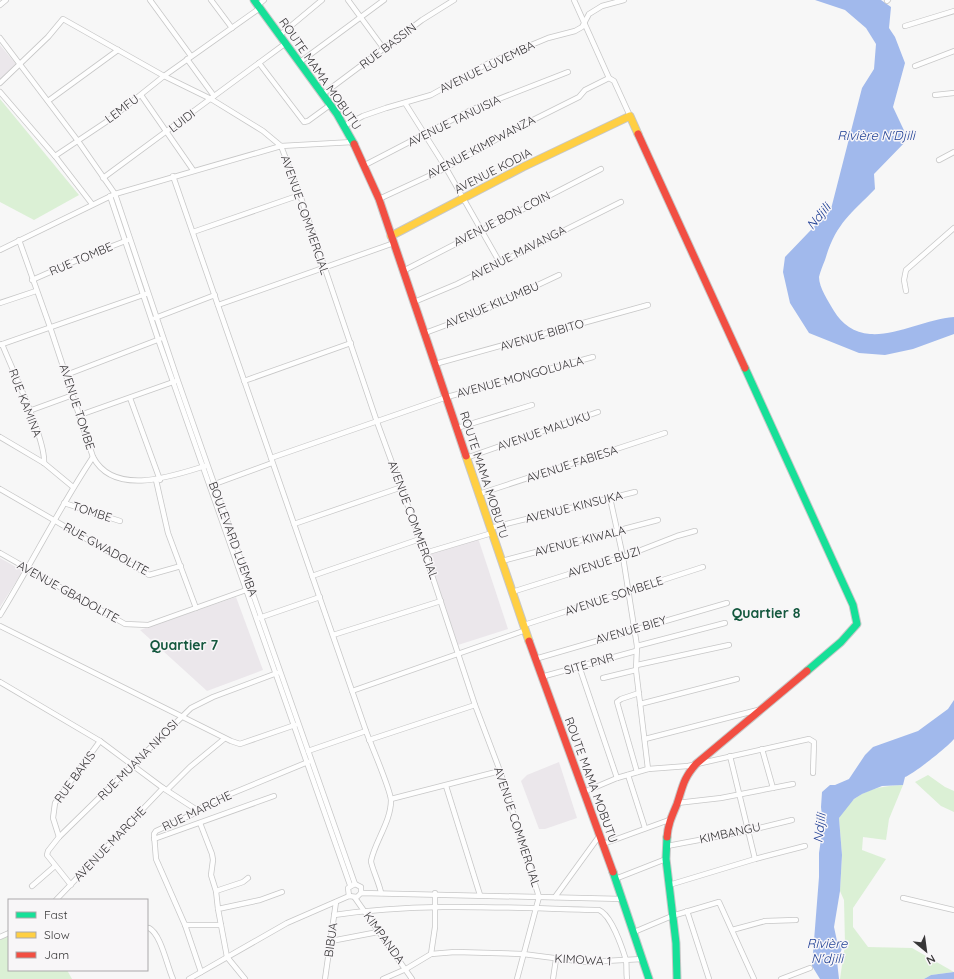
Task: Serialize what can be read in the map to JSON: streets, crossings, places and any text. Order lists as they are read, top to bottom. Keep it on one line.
{"streets":{"street":["RUE BASSIN","AVENUE LUVEMBA","ROUTE MAMA MOBUTU","LEMFU","LUIDI","AVENUE TANUISIA","AVENUE KIMPWANZA","AVENUE KODIA","AVENUE COMMERCIAL","AVENUE BON COIN","AVENUE MAVANGA","RUE TOMBE","AVENUE KILUMBU","AVENUE BIBITO","AVENUE MONGOLUALA","RUE KAMINA","AVENUE TOMBE","AVENUE MALUKU","AVENUE FABIESA","AVENUE KINSUKA","TOMBE","BOULEVARD LUEMBA","AVENUE KIWALA","RUE GWADOLITE","AVENUE BUZI","AVENUE GBADOLITE","AVENUE SOMBELE","AVENUE BIEY","SITE PNR","RUE MUANA NKOSI","RUE BAKIS","RUE MARCHE","KIMBANGU","AVENUE MARCHE","KIMPANDA","BIBUA","KIMOWA 1"]},"crossings":[["RUE BASSIN","ROUTE MAMA MOBUTU"],["AVENUE LUVEMBA","ROUTE MAMA MOBUTU"],["ROUTE MAMA MOBUTU","LEMFU"],["ROUTE MAMA MOBUTU","LUIDI"],["ROUTE MAMA MOBUTU","AVENUE TANUISIA"],["ROUTE MAMA MOBUTU","AVENUE KIMPWANZA"],["ROUTE MAMA MOBUTU","AVENUE KODIA"],["ROUTE MAMA MOBUTU","AVENUE BON COIN"],["ROUTE MAMA MOBUTU","AVENUE MAVANGA"],["ROUTE MAMA MOBUTU","AVENUE KILUMBU"],["ROUTE MAMA MOBUTU","AVENUE BIBITO"],["ROUTE MAMA MOBUTU","AVENUE MONGOLUALA"],["ROUTE MAMA MOBUTU","AVENUE MALUKU"],["ROUTE MAMA MOBUTU","AVENUE FABIESA"],["ROUTE MAMA MOBUTU","AVENUE KINSUKA"],["ROUTE MAMA MOBUTU","AVENUE KIWALA"],["ROUTE MAMA MOBUTU","AVENUE BUZI"],["ROUTE MAMA MOBUTU","AVENUE SOMBELE"],["ROUTE MAMA MOBUTU","AVENUE BIEY"],["ROUTE MAMA MOBUTU","SITE PNR"],["ROUTE MAMA MOBUTU","KIMOWA 1"],["LEMFU","BOULEVARD LUEMBA"],["LUIDI","BOULEVARD LUEMBA"],["AVENUE COMMERCIAL","AVENUE MONGOLUALA"],["AVENUE COMMERCIAL","AVENUE KINSUKA"],["AVENUE COMMERCIAL","AVENUE SOMBELE"],["RUE TOMBE","AVENUE TOMBE"],["RUE TOMBE","BOULEVARD LUEMBA"],["AVENUE MONGOLUALA","BOULEVARD LUEMBA"],["AVENUE TOMBE","BOULEVARD LUEMBA"],["BOULEVARD LUEMBA","AVENUE GBADOLITE"],["BOULEVARD LUEMBA","RUE MUANA NKOSI"],["BOULEVARD LUEMBA","RUE MARCHE"],["BOULEVARD LUEMBA","KIMPANDA"],["RUE MUANA NKOSI","RUE BAKIS"],["RUE MUANA NKOSI","AVENUE MARCHE"]],"districts":["Quartier 8","Quartier 7"],"water":["Rivière N'Djili","Ndjili","Rivière N'djili"],"legend":["Fast","Slow","Jam"],"north":"bottom right"}
